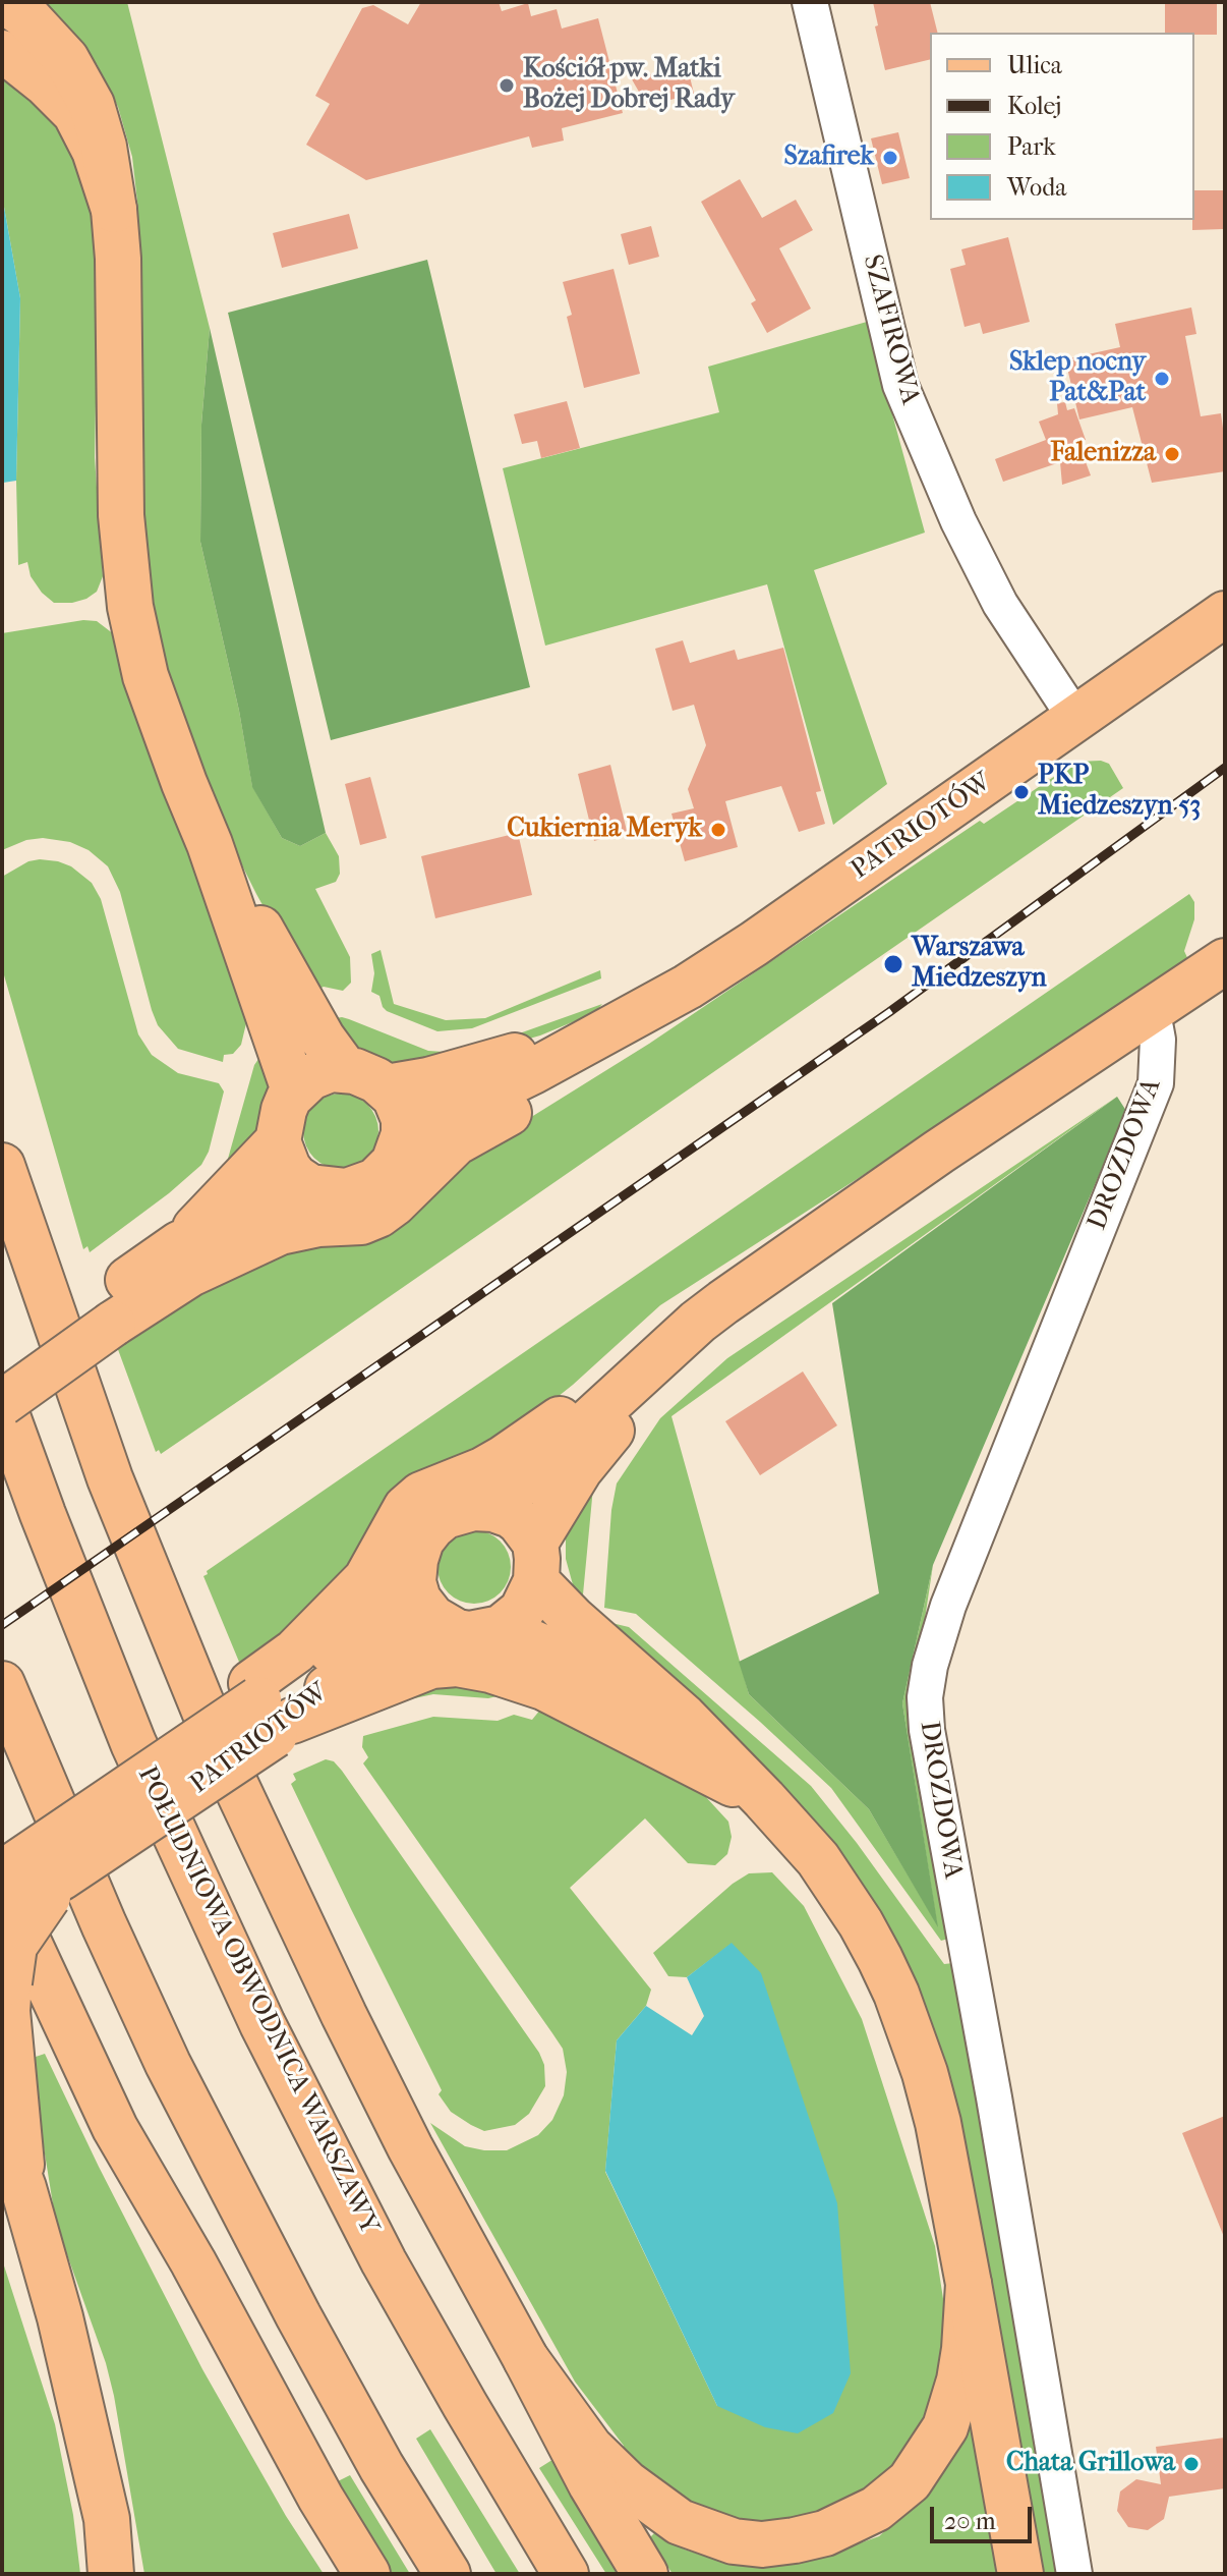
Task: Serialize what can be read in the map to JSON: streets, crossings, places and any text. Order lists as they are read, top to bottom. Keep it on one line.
{"streets":{"main road":["PATRIOTÓW","POŁUDNIOWA OBWODNICA WARSZAWY"],"street":["SZAFIROWA","DROZDOWA"]},"crossings":[["SZAFIROWA","PATRIOTÓW"]],"places":["Kościół pw. Matki Bożej Dobrej Rady","Szafirek","Sklep nocny Pat&Pat","Falenizza","PKP Miedzeszyn 53","Cukiernia Meryk","Warszawa Miedzeszyn","Chata Grillowa"],"legend":["Ulica","Kolej","Park","Woda"],"scale_bar":"20 m"}
